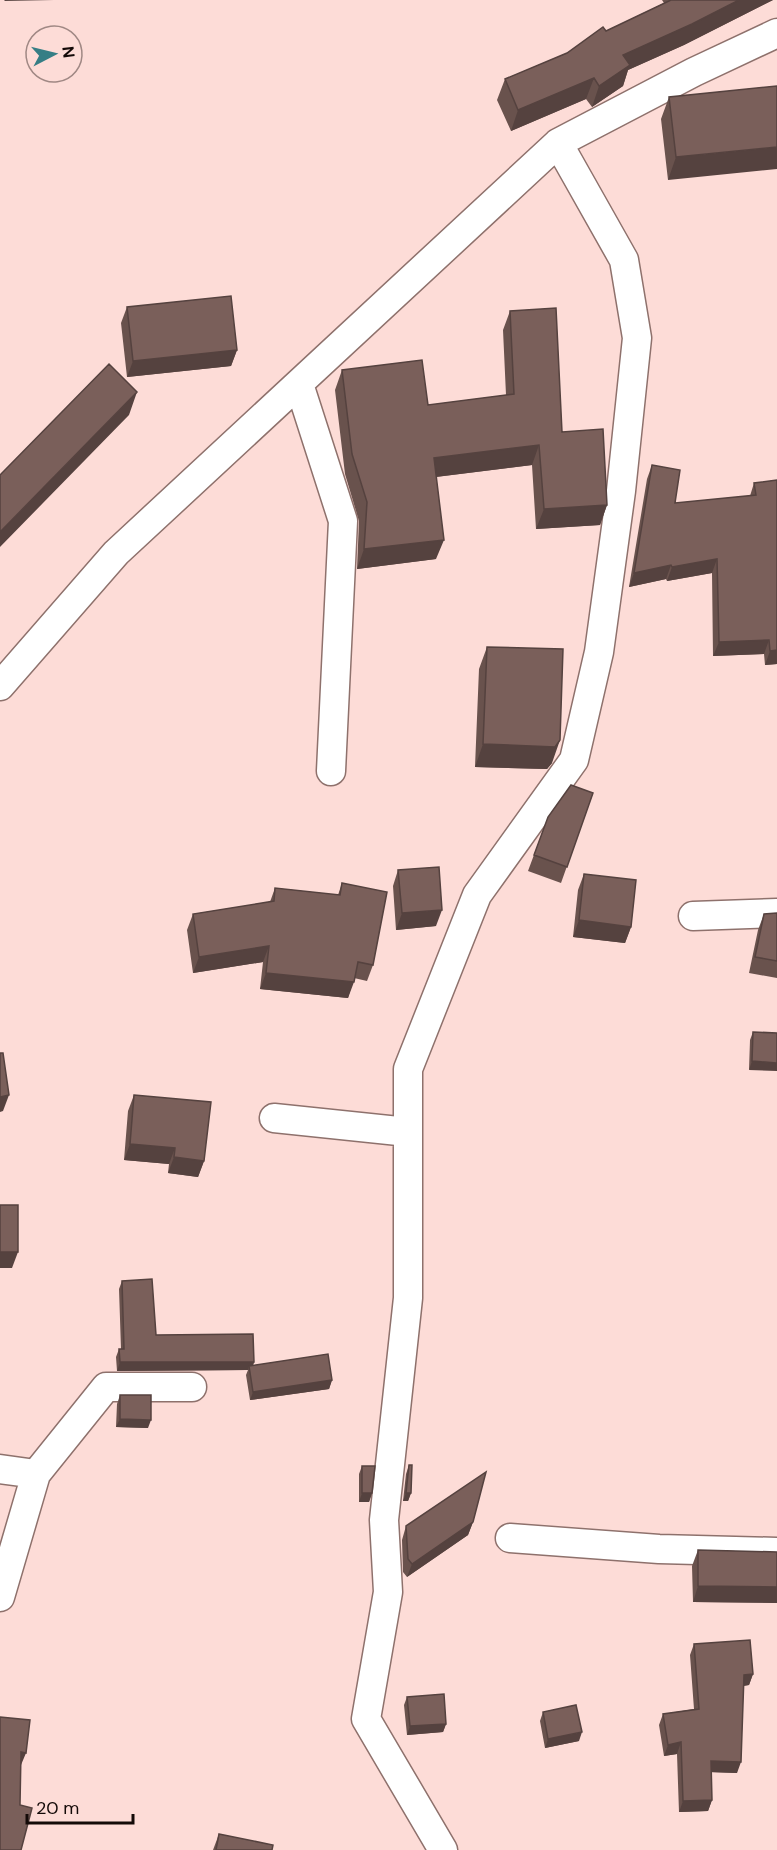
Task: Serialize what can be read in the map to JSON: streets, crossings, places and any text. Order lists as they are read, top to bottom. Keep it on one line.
{"scale_bar":"20 m","north":"right"}
